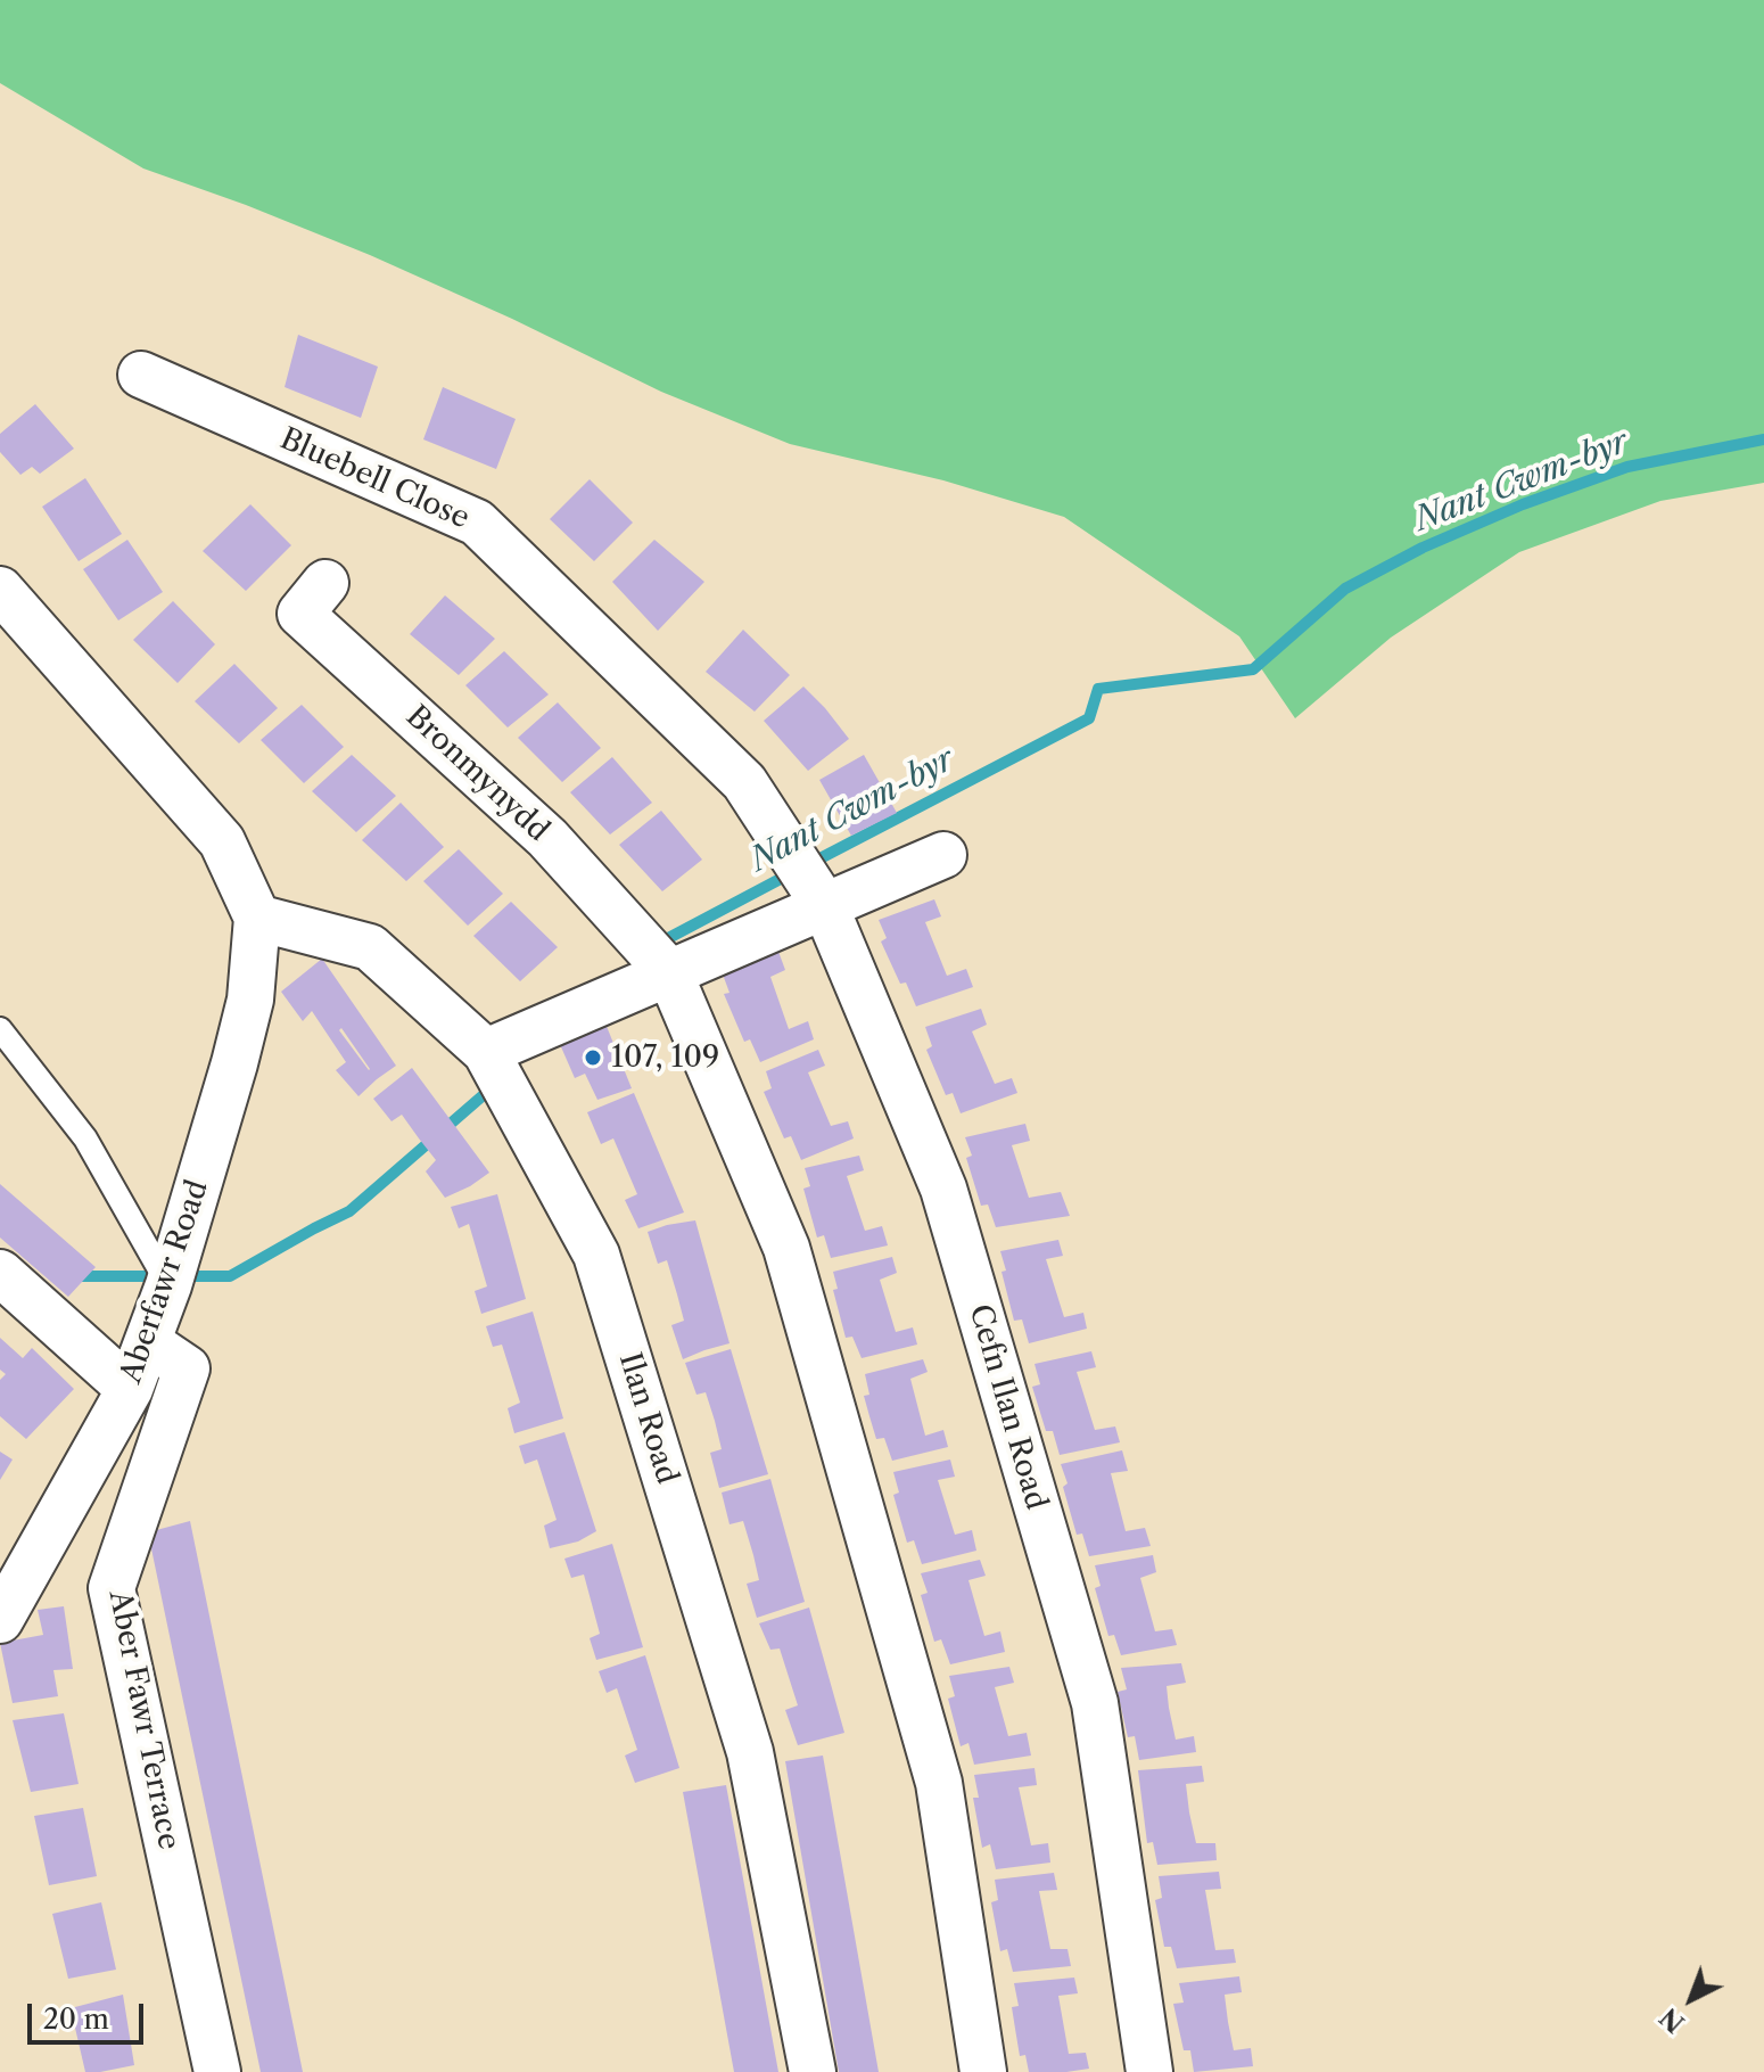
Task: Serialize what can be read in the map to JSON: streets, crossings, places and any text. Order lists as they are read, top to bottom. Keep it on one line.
{"streets":{"street":["Bluebell Close","Bronmynydd","Aberfawr Road","Cefn Ilan Road","Ilan Road","Aber Fawr Terrace"]},"crossings":[["Bluebell Close","Cefn Ilan Road"],["Aberfawr Road","Ilan Road"],["Aberfawr Road","Aber Fawr Terrace"]],"water":["Nant Cwm-byr"],"places":["107, 109"],"scale_bar":"20 m","north":"bottom left"}
